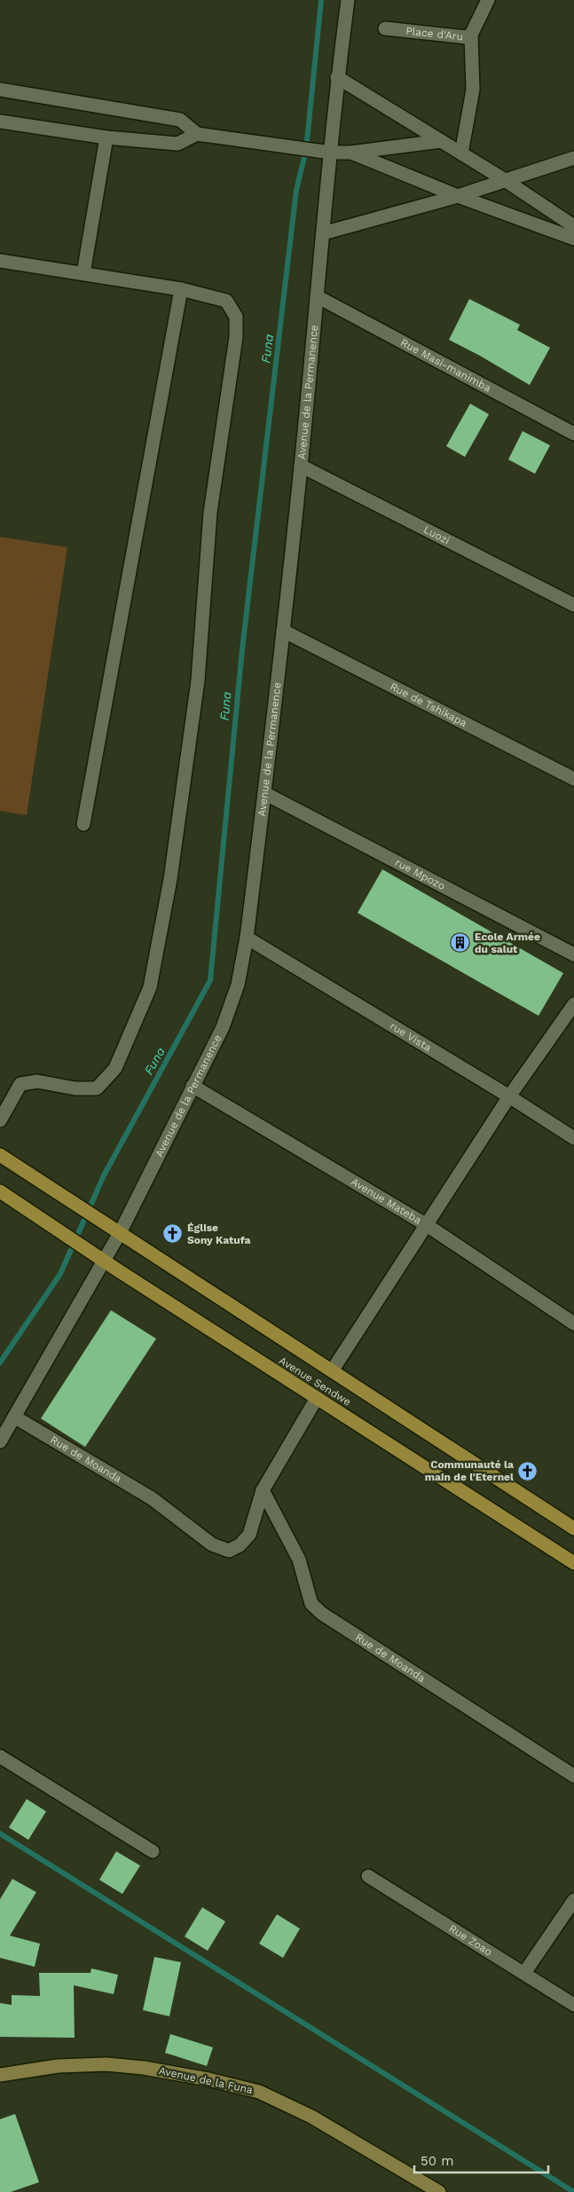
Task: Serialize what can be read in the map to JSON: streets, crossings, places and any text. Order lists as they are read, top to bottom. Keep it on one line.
{"streets":{"highway":["Avenue Sendwe"],"main road":["Avenue de la Funa"],"street":["Place d'Aru","Rue Masi-manimba","Avenue de la Permanence","Luozi","Rue de Tshikapa","rue Mpozo","rue Vista","Avenue Mateba","Rue de Moanda","Rue Zoao"]},"crossings":[["Rue Masi-manimba","Avenue de la Permanence"],["Avenue de la Permanence","Luozi"],["Avenue de la Permanence","Rue de Tshikapa"],["Avenue de la Permanence","rue Mpozo"],["Avenue de la Permanence","rue Vista"],["Avenue de la Permanence","Avenue Mateba"],["Avenue de la Permanence","Avenue Sendwe"],["Avenue de la Permanence","Rue de Moanda"],["Avenue Sendwe","Rue de Moanda"]],"water":["Funa"],"places":{"building":["Ecole Armée du salut"],"church":["Église Sony Katufa","Communauté la main de l'Eternel"]},"scale_bar":"50 m"}
